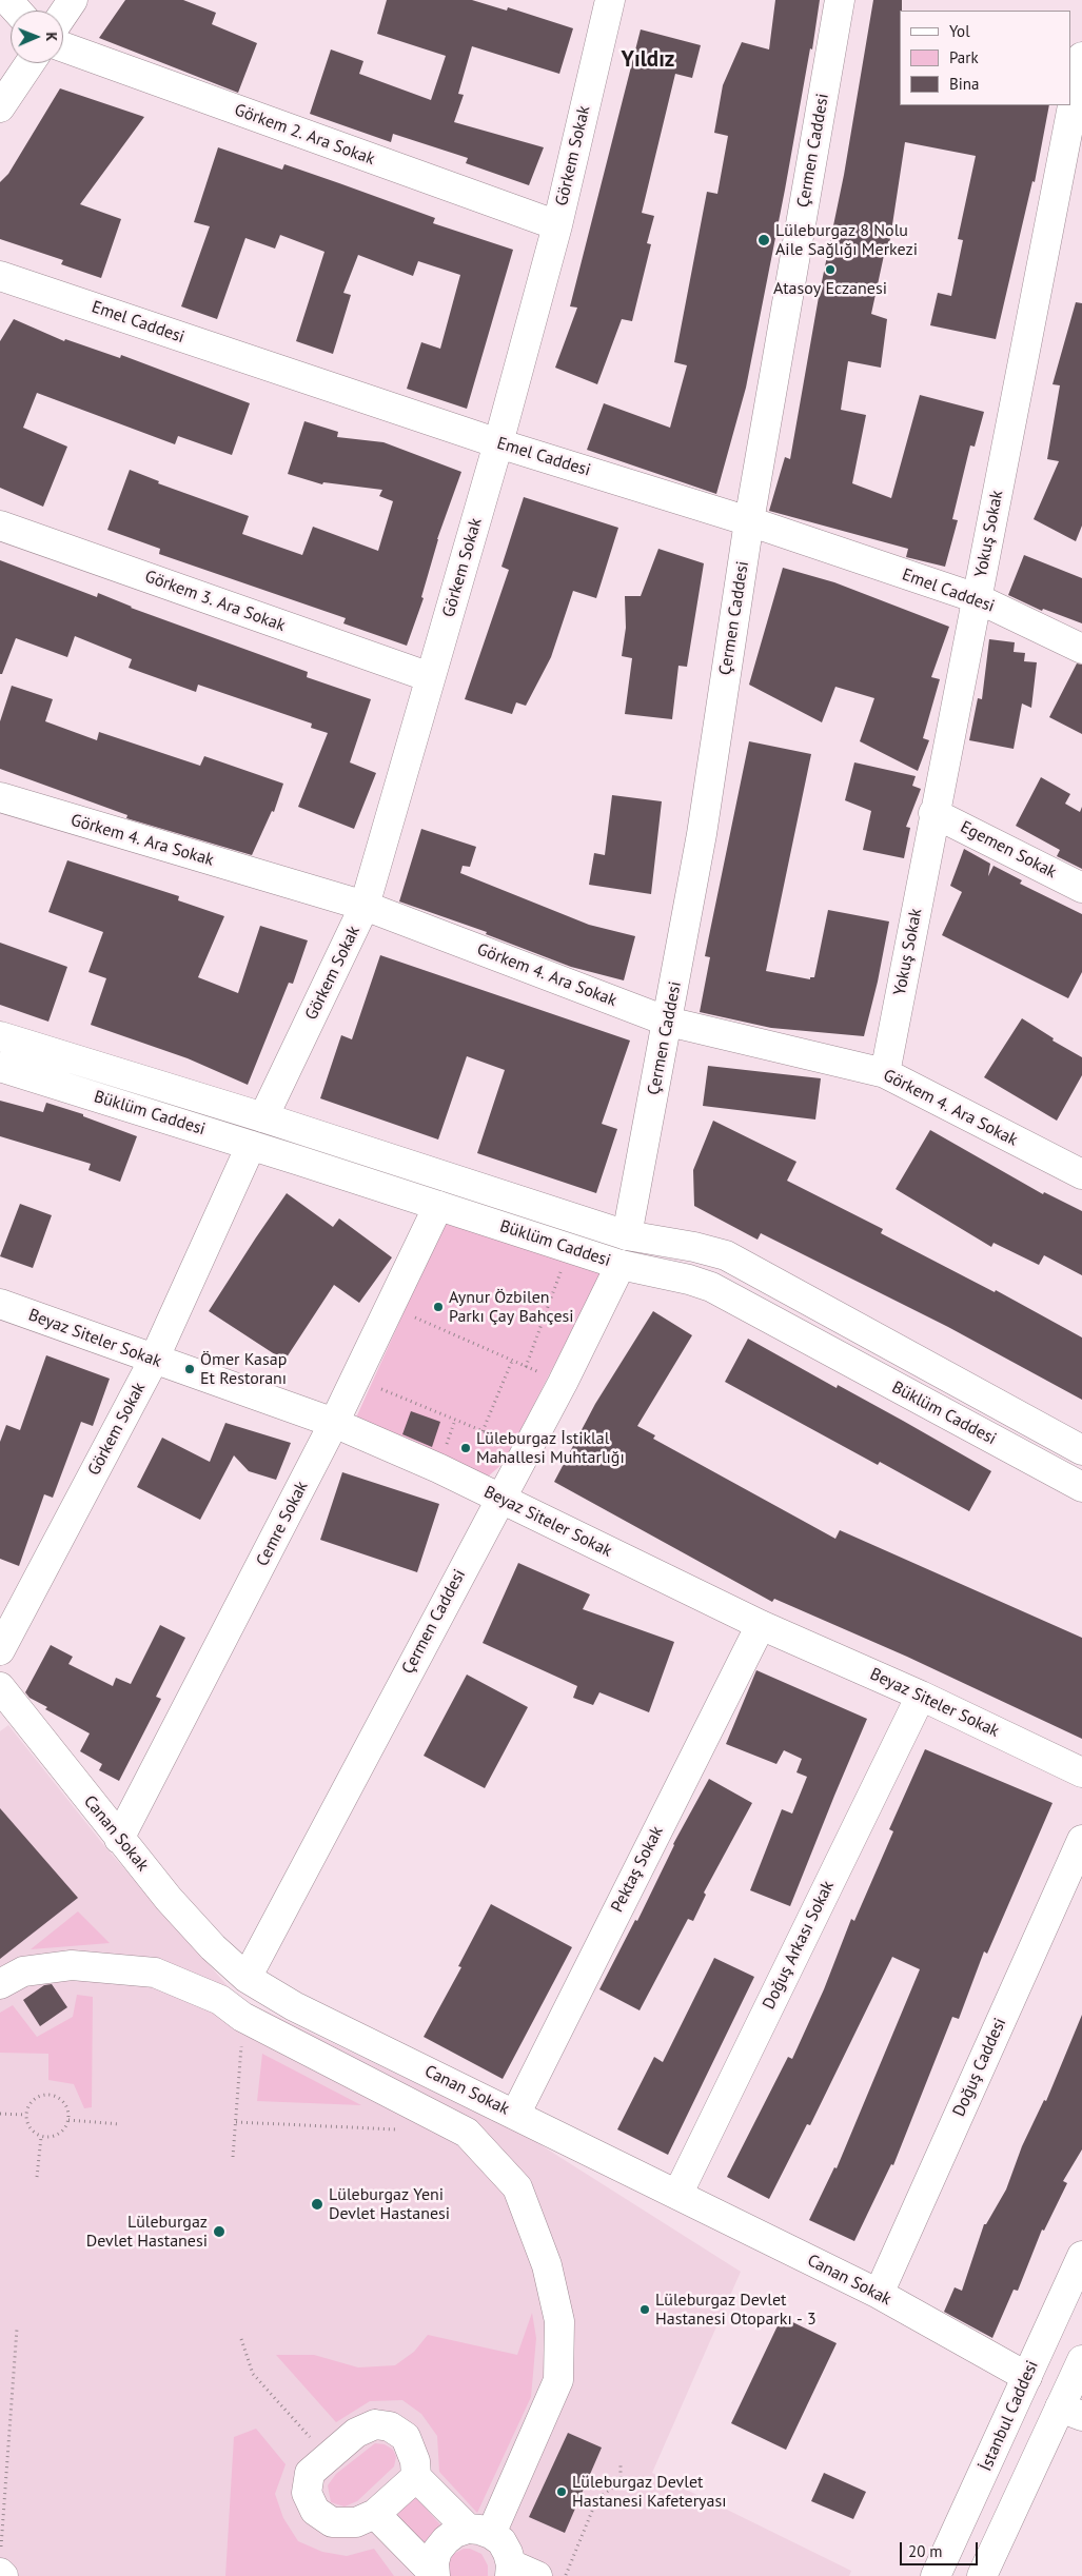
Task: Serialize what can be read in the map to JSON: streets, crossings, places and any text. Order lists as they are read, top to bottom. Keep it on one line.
{"streets":{"main road":["Görkem 2. Ara Sokak","Çermen Caddesi","Görkem Sokak","Emel Caddesi","Yokuş Sokak","Görkem 3. Ara Sokak","Görkem 4. Ara Sokak","Egemen Sokak","Büklüm Caddesi","Beyaz Siteler Sokak","Cemre Sokak","Canan Sokak","Pektaş Sokak","Doğuş Arkası Sokak","Doğuş Caddesi","İstanbul Caddesi"]},"crossings":[["Görkem 2. Ara Sokak","Görkem Sokak"],["Çermen Caddesi","Emel Caddesi"],["Çermen Caddesi","Görkem 4. Ara Sokak"],["Çermen Caddesi","Büklüm Caddesi"],["Çermen Caddesi","Beyaz Siteler Sokak"],["Çermen Caddesi","Canan Sokak"],["Görkem Sokak","Emel Caddesi"],["Görkem Sokak","Görkem 3. Ara Sokak"],["Görkem Sokak","Görkem 4. Ara Sokak"],["Görkem Sokak","Büklüm Caddesi"],["Görkem Sokak","Beyaz Siteler Sokak"],["Emel Caddesi","Yokuş Sokak"],["Yokuş Sokak","Görkem 4. Ara Sokak"],["Yokuş Sokak","Egemen Sokak"],["Büklüm Caddesi","Cemre Sokak"],["Beyaz Siteler Sokak","Cemre Sokak"],["Beyaz Siteler Sokak","Pektaş Sokak"],["Beyaz Siteler Sokak","Doğuş Arkası Sokak"],["Cemre Sokak","Canan Sokak"],["Canan Sokak","Pektaş Sokak"],["Canan Sokak","Doğuş Arkası Sokak"],["Canan Sokak","Doğuş Caddesi"],["Canan Sokak","İstanbul Caddesi"]],"districts":["Yıldız"],"places":["Lüleburgaz 8 Nolu Aile Sağlığı Merkezi","Atasoy Eczanesi","Aynur Özbilen Parkı Çay Bahçesi","Ömer Kasap Et Restoranı","Lüleburgaz İstiklal Mahallesi Muhtarlığı","Lüleburgaz Yeni Devlet Hastanesi","Lüleburgaz Devlet Hastanesi","Lüleburgaz Devlet Hastanesi Otoparkı - 3","Lüleburgaz Devlet Hastanesi Kafeteryası"],"legend":["Yol","Park","Bina"],"scale_bar":"20 m","north":"right"}
